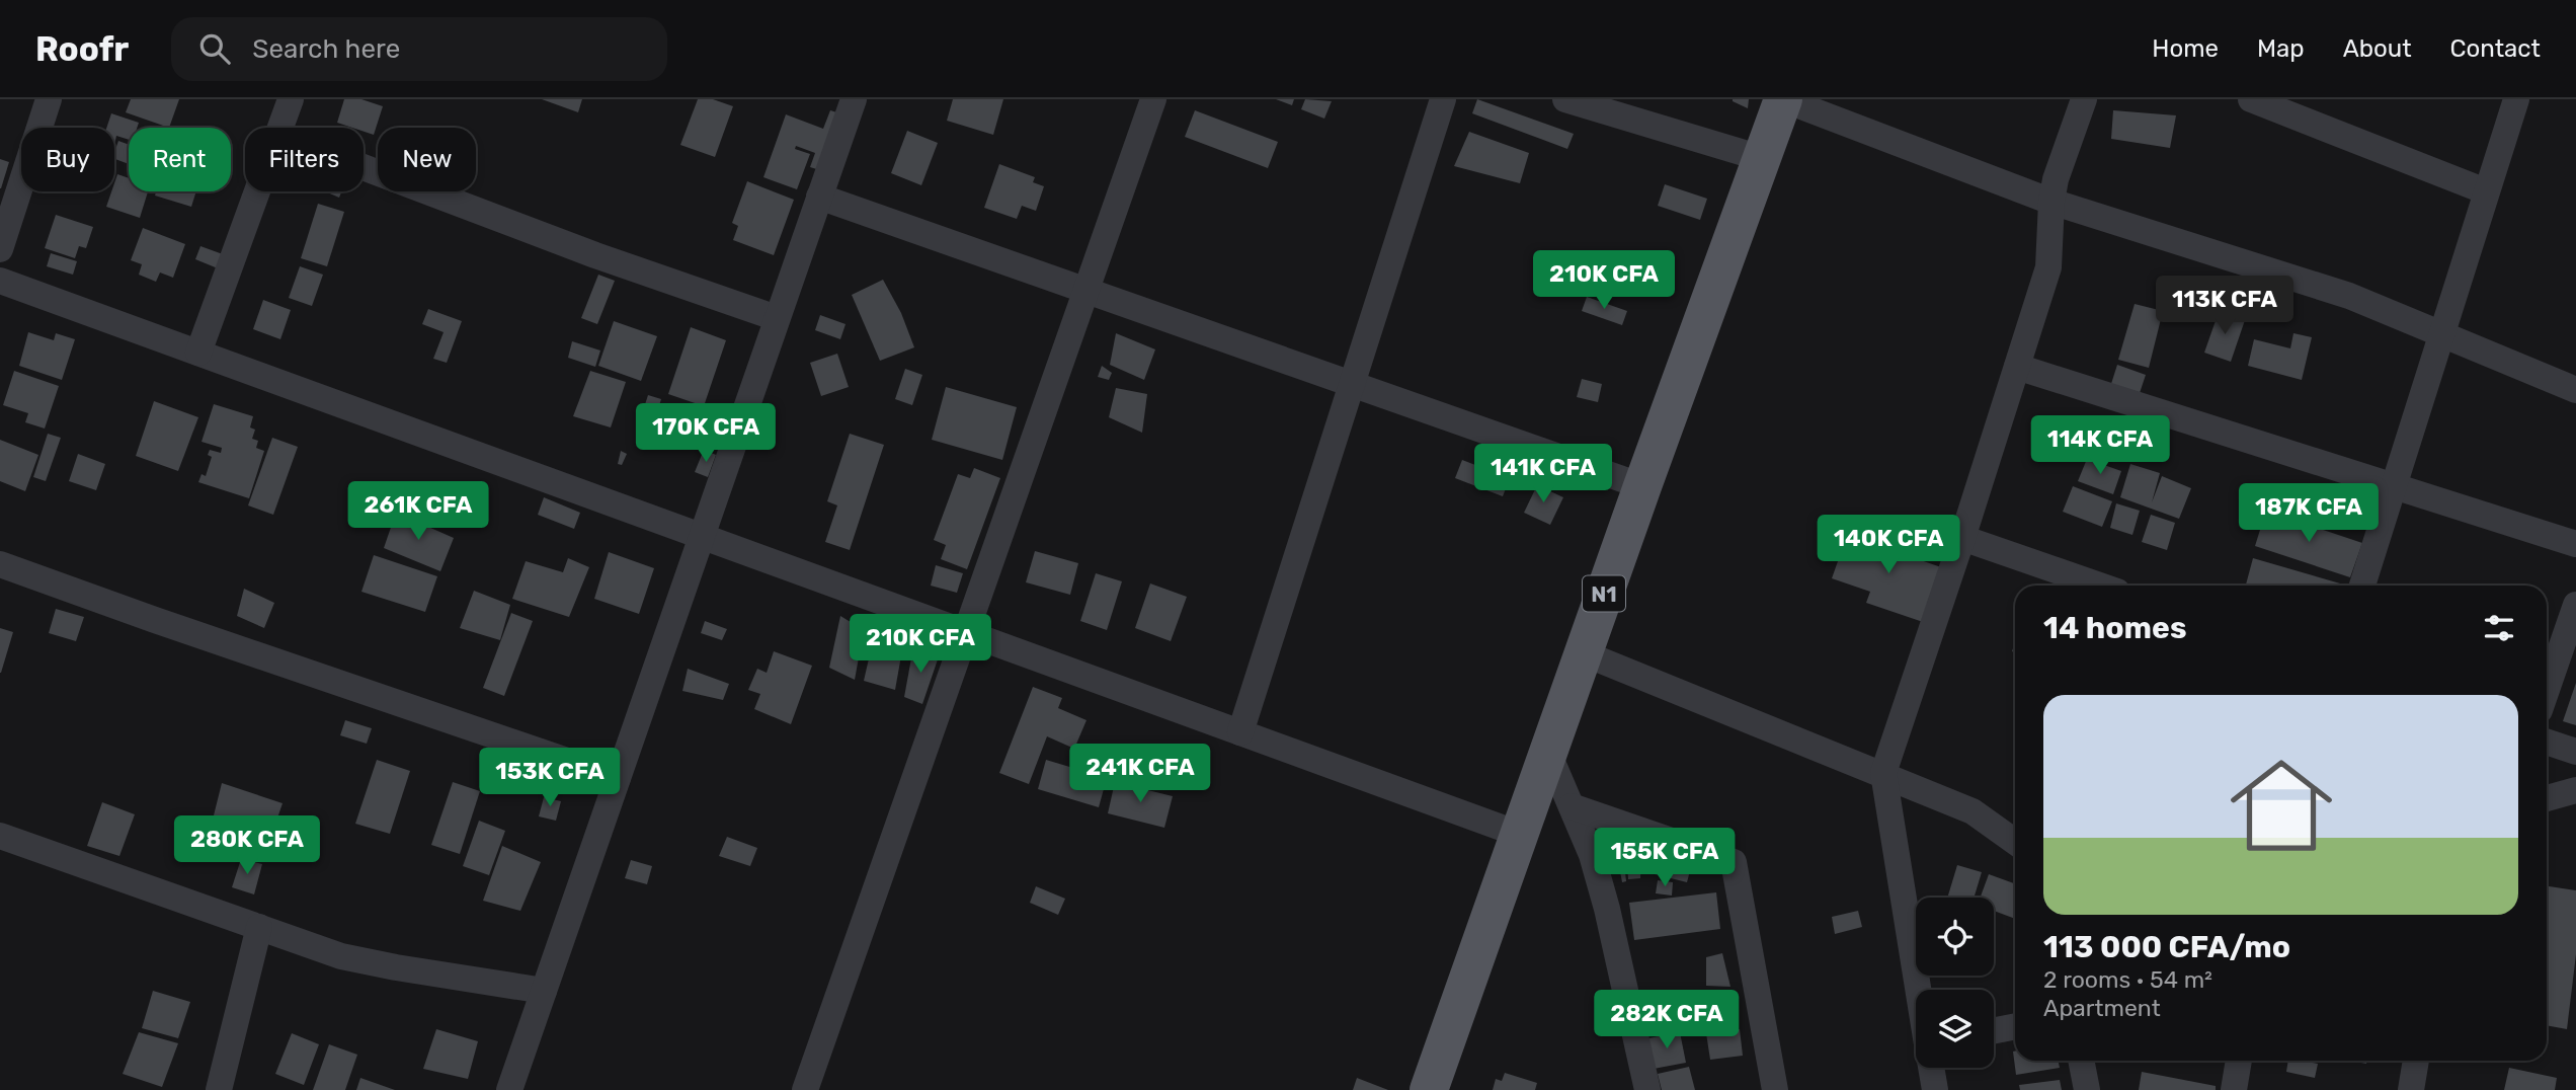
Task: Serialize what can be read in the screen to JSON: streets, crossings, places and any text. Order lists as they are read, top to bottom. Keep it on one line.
{"streets":{"main road":["N1"]},"page":{"header":"Roofr","search":"Search here","nav":["Home","Map","About","Contact"],"chip":["Buy","Rent","Filters","New"],"price":["210K CFA","113K CFA","170K CFA","114K CFA","141K CFA","261K CFA","187K CFA","140K CFA","210K CFA","241K CFA","153K CFA","280K CFA","155K CFA","282K CFA"],"heading":"14 homes","list":[{"name":"113 000 CFA/mo","note":"2 rooms · 54 m² · Apartment"}]}}
